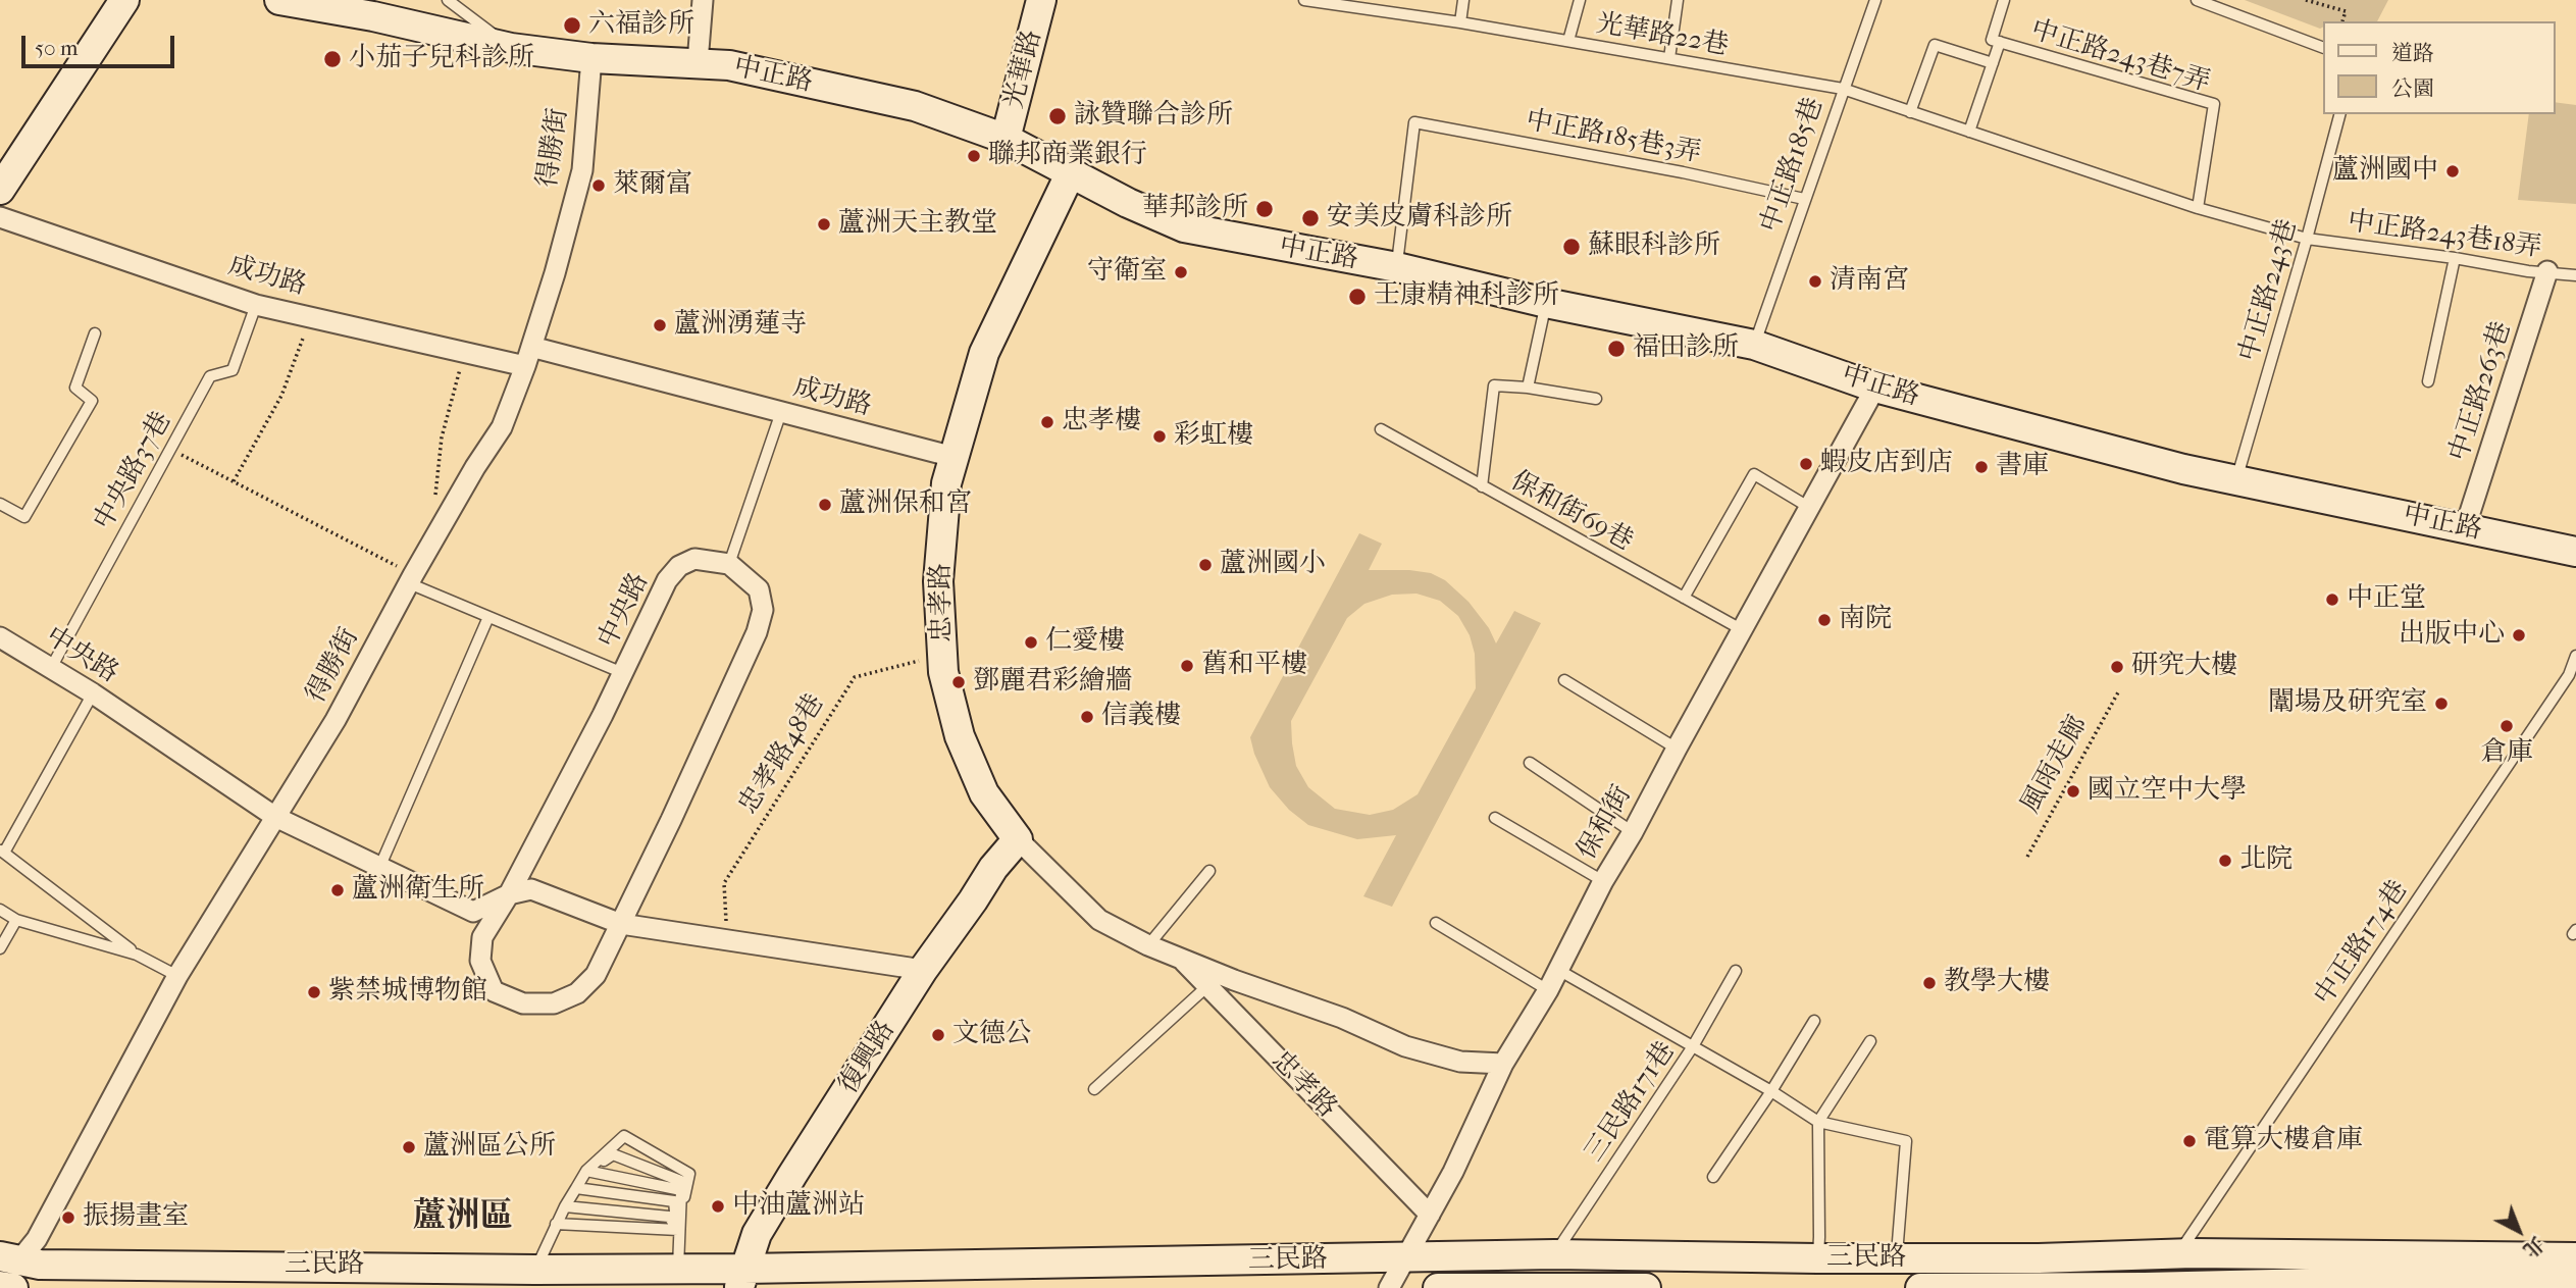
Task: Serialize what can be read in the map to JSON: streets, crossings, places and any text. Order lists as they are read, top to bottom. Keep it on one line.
{"streets":{"street":["光華路","中正路","得勝街","成功路","中正路263巷","忠孝路","中央路","保和街","復興路","三民路"],"lane":["光華路22巷","中正路243巷7弄","中正路185巷3弄","中正路185巷","中正路243巷18弄","中正路243巷","中央路37巷","保和街69巷","中正路174巷","三民路171巷"],"path":["忠孝路48巷","風雨走廊"]},"crossings":[["光華路22巷","中正路185巷"],["光華路","中正路"],["中正路","中正路185巷3弄"],["中正路","得勝街"],["中正路","中正路185巷"],["中正路","中正路243巷"],["中正路","中正路263巷"],["中正路","忠孝路"],["中正路","保和街"],["中正路185巷3弄","中正路185巷"],["得勝街","成功路"],["得勝街","中央路"],["得勝街","三民路"],["中正路243巷18弄","中正路243巷"],["中正路243巷18弄","中正路263巷"],["成功路","中央路37巷"],["成功路","忠孝路"],["中央路37巷","中央路"],["保和街69巷","保和街"],["忠孝路","忠孝路48巷"],["忠孝路","保和街"],["忠孝路","復興路"],["中央路","忠孝路48巷"],["中央路","復興路"],["保和街","三民路"],["中正路174巷","三民路"],["復興路","三民路"],["三民路171巷","三民路"]],"districts":["蘆洲區"],"places":["六福診所","小茄子兒科診所","詠贊聯合診所","聯邦商業銀行","蘆洲國中","萊爾富","華邦診所","安美皮膚科診所","蘆洲天主教堂","蘇眼科診所","守衛室","清南宮","壬康精神科診所","蘆洲湧蓮寺","福田診所","忠孝樓","彩虹樓","蝦皮店到店","書庫","蘆洲保和宮","蘆洲國小","中正堂","南院","出版中心","仁愛樓","舊和平樓","研究大樓","鄧麗君彩繪牆","闈場及研究室","信義樓","倉庫","國立空中大學","北院","蘆洲衛生所","教學大樓","紫禁城博物館","文德公","電算大樓倉庫","蘆洲區公所","中油蘆洲站","振揚畫室"],"legend":["道路","公園"],"scale_bar":"50 m","north":"bottom right"}
